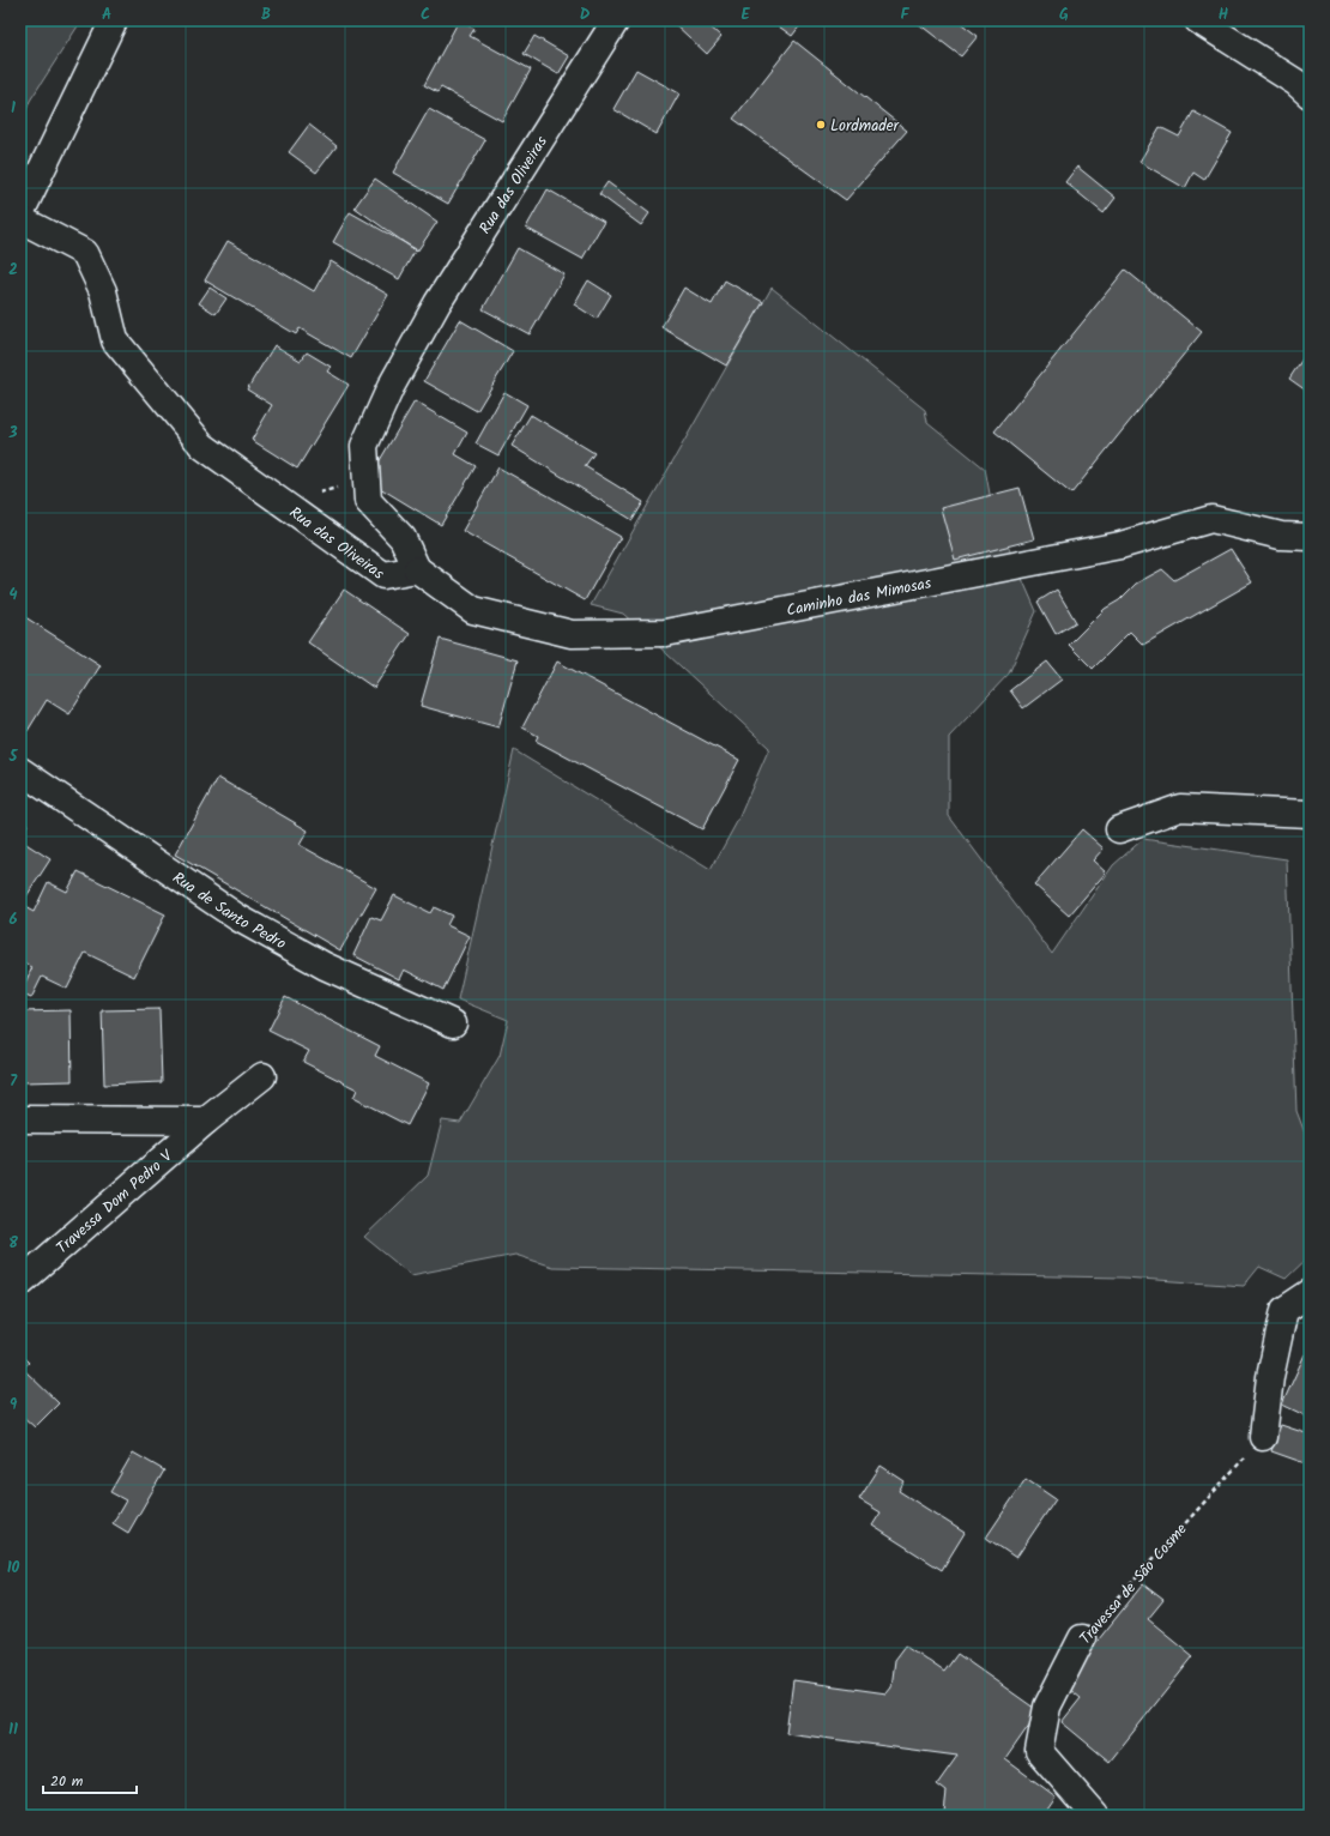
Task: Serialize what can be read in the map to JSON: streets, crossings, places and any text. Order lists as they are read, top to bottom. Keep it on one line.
{"streets":{"street":["Rua das Oliveiras","Caminho das Mimosas","Rua de Santo Pedro","Travessa Dom Pedro V","Travessa de São Cosme"]},"crossings":[["Rua das Oliveiras","Caminho das Mimosas"]],"places":["Lordmader"],"scale_bar":"20 m","grid":{"columns":["A","B","C","D","E","F","G","H"],"rows":["1","2","3","4","5","6","7","8","9","10","11"]}}
